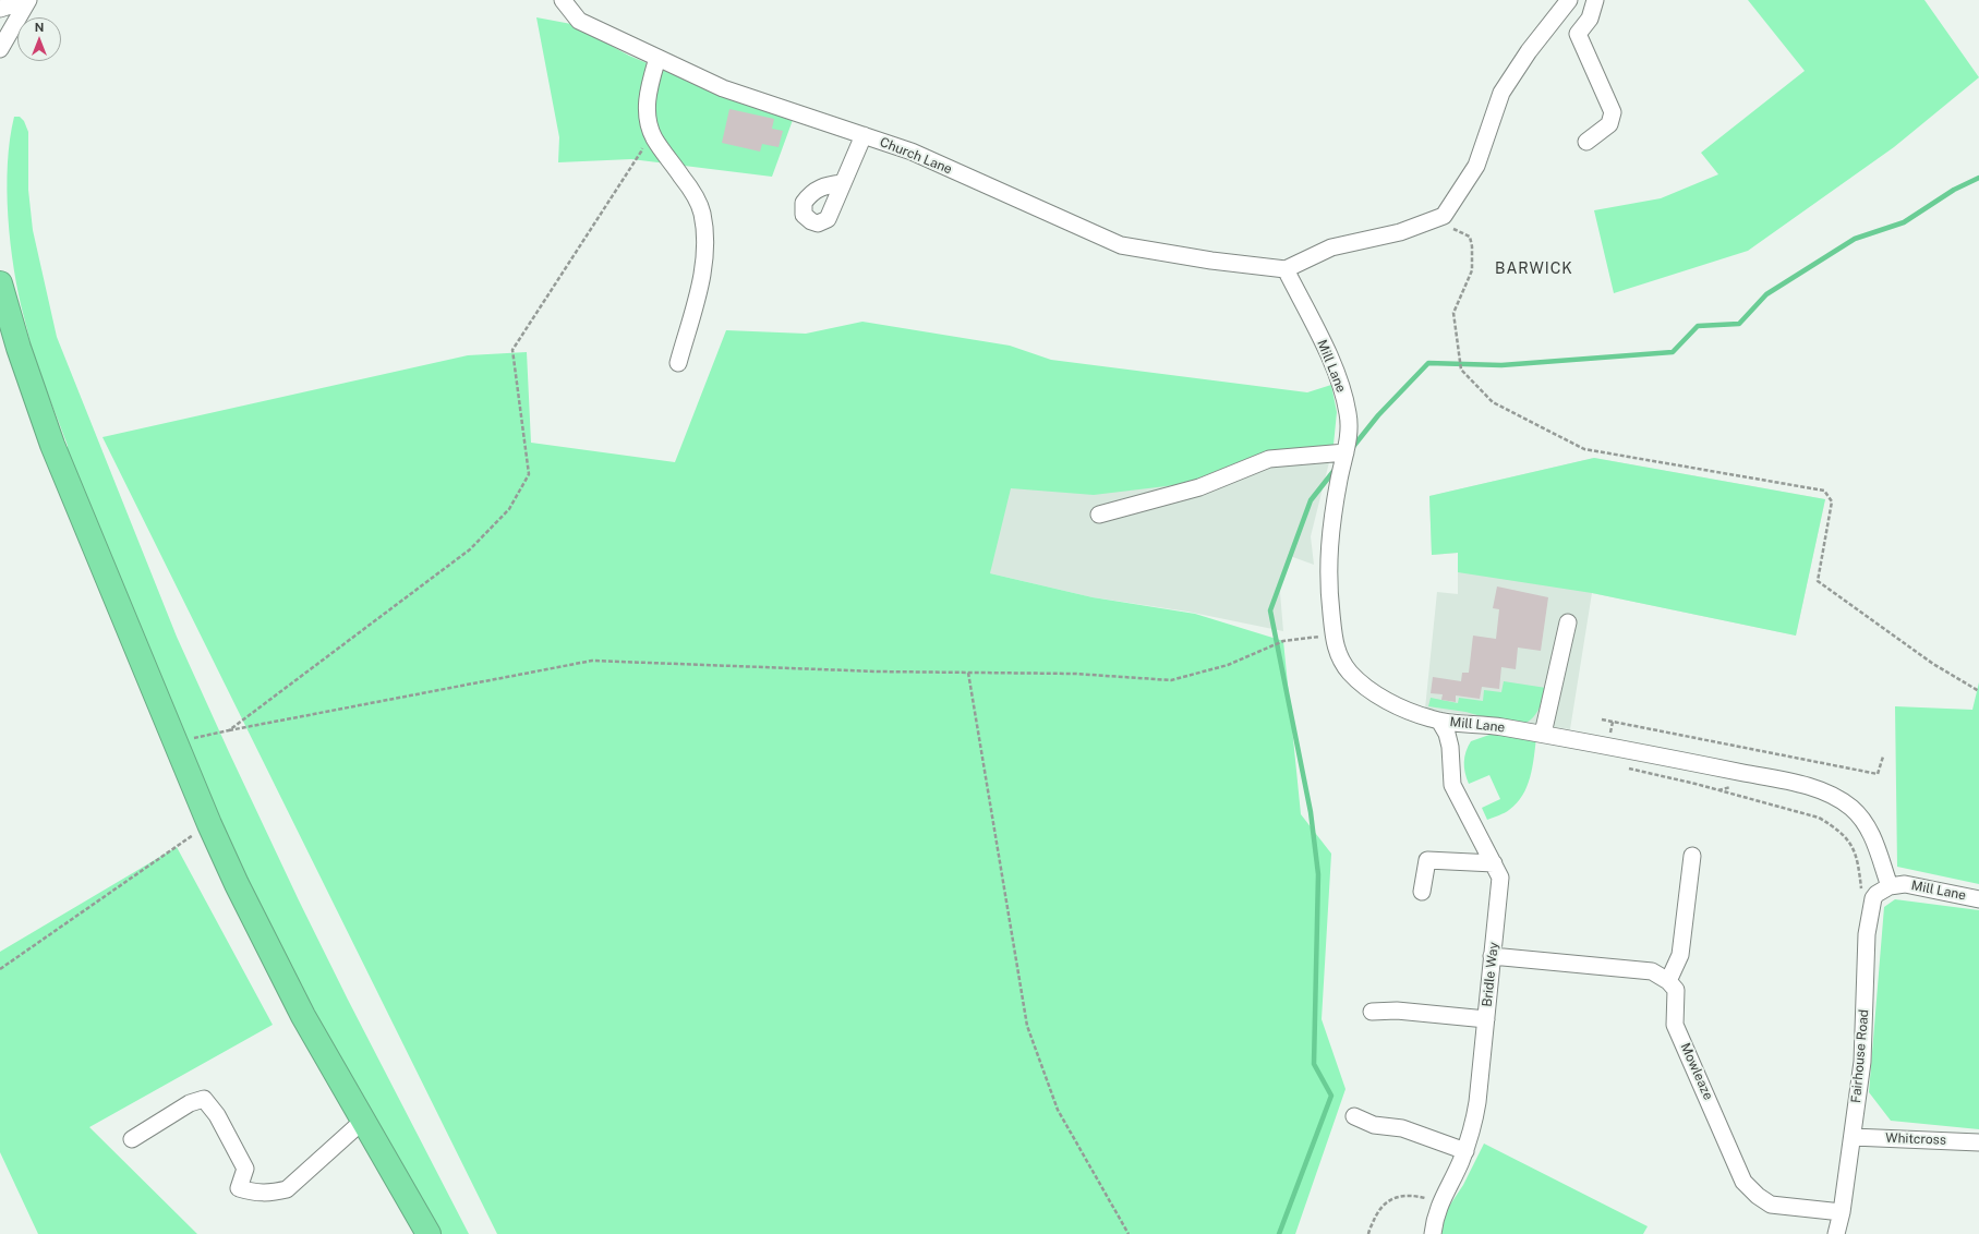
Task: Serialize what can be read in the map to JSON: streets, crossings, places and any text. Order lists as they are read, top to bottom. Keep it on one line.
{"streets":{"street":["Church Lane","Mill Lane","Bridle Way","Fairhouse Road","Mowleaze","Whitcross"]},"crossings":[["Church Lane","Mill Lane"],["Mill Lane","Bridle Way"],["Fairhouse Road","Mowleaze"],["Fairhouse Road","Whitcross"]],"districts":["BARWICK"],"north":"top"}
